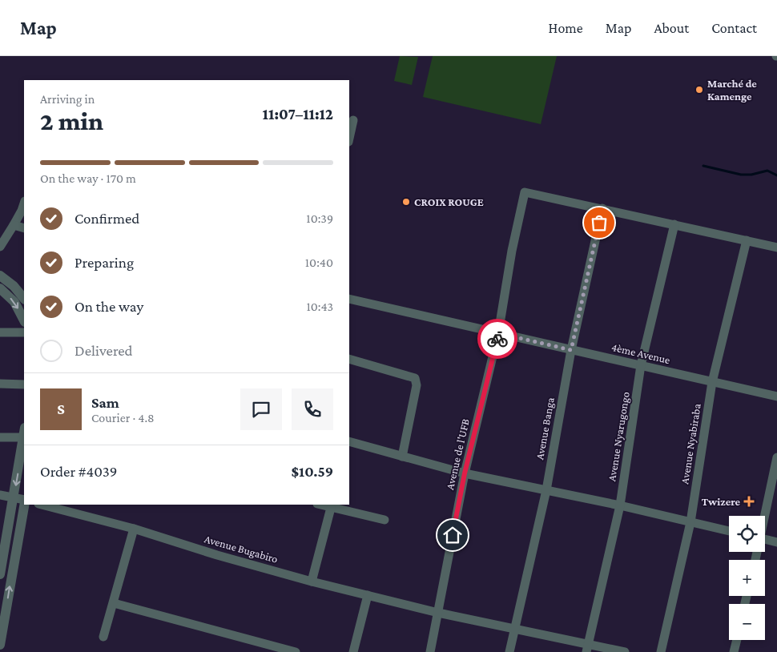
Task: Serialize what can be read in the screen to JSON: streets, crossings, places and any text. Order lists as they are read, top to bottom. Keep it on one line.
{"streets":{"street":["4ème Avenue","Avenue Banga","Avenue Nyarugongo","Avenue Nyabiraba","Avenue de l'UFB","Avenue Bugabiro"]},"crossings":[["4ème Avenue","Avenue Banga"],["4ème Avenue","Avenue Nyarugongo"],["4ème Avenue","Avenue Nyabiraba"],["4ème Avenue","Avenue de l'UFB"],["Avenue Banga","Avenue de l'UFB"],["Avenue Banga","Avenue Bugabiro"],["Avenue Nyarugongo","Avenue Bugabiro"],["Avenue de l'UFB","Avenue Bugabiro"]],"places":{"other":["Marché de Kamenge","CROIX ROUGE"],"health":["Twizere"]},"page":{"header":"Map","nav":["Home","Map","About","Contact"],"heading":["2 min","Arriving in","11:07–11:12"],"panel":["Sam","Courier · 4.8","Order #4039","$10.59"],"bar":"On the way · 170 m","list":[["Confirmed","10:39"],["Preparing","10:40"],["On the way","10:43"],"Delivered"],"round":"S","map_buttons":["+","−"]}}
